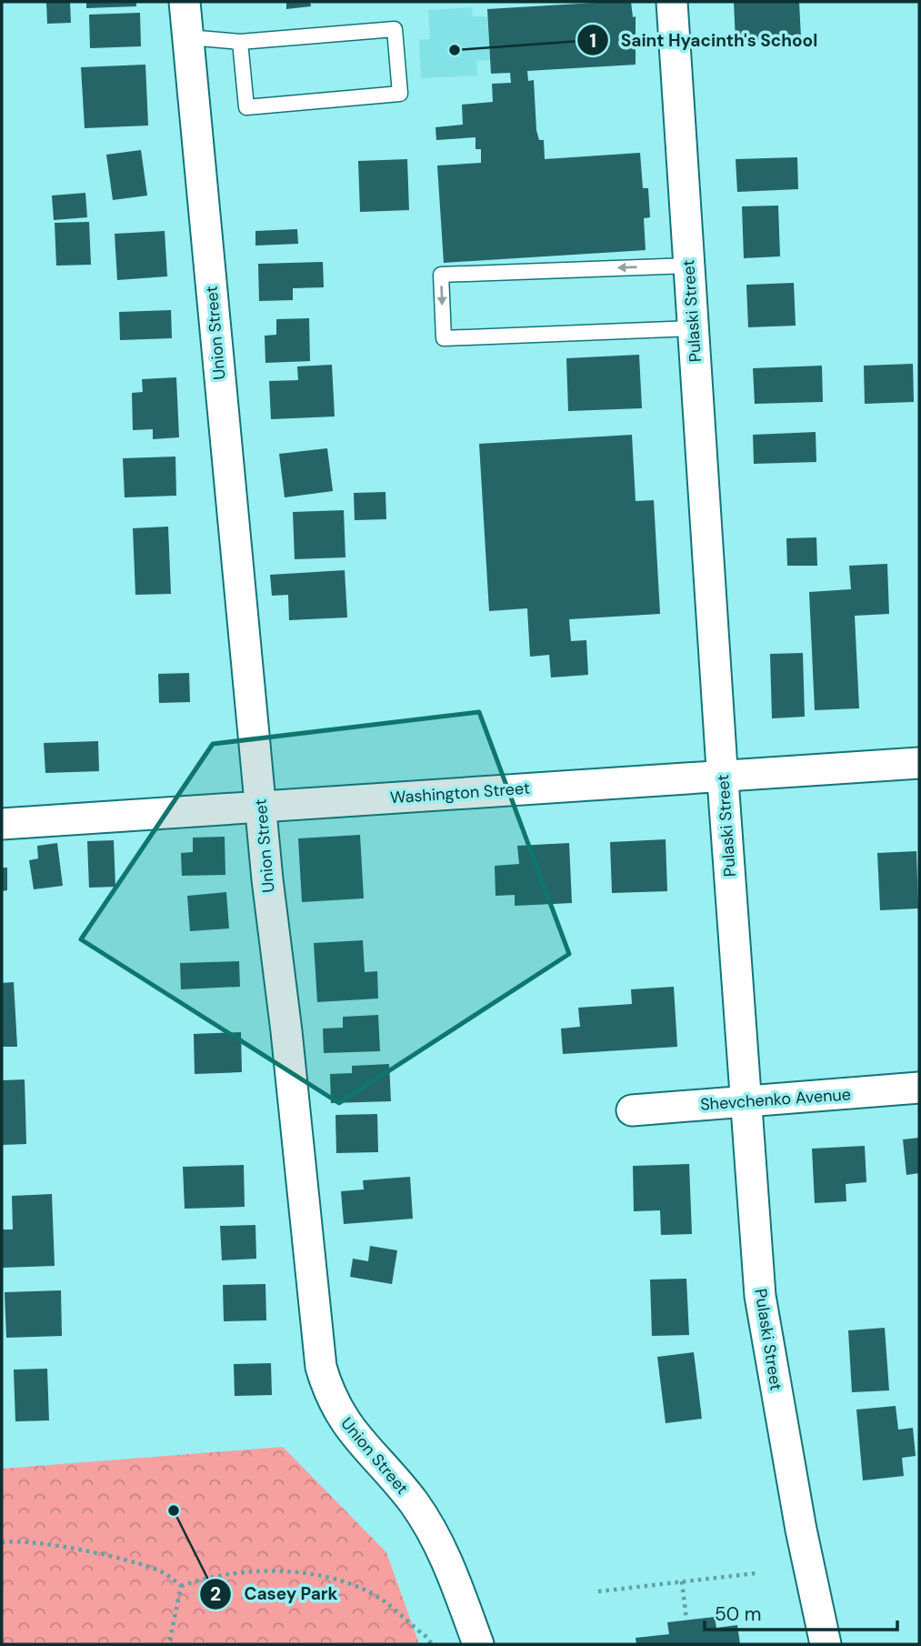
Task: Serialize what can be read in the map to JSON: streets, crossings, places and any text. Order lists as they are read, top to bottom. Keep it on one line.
{"streets":{"street":["Pulaski Street","Union Street","Washington Street","Shevchenko Avenue"]},"crossings":[["Pulaski Street","Washington Street"],["Pulaski Street","Shevchenko Avenue"],["Union Street","Washington Street"]],"places":["Saint Hyacinth's School","Casey Park"],"scale_bar":"50 m"}
